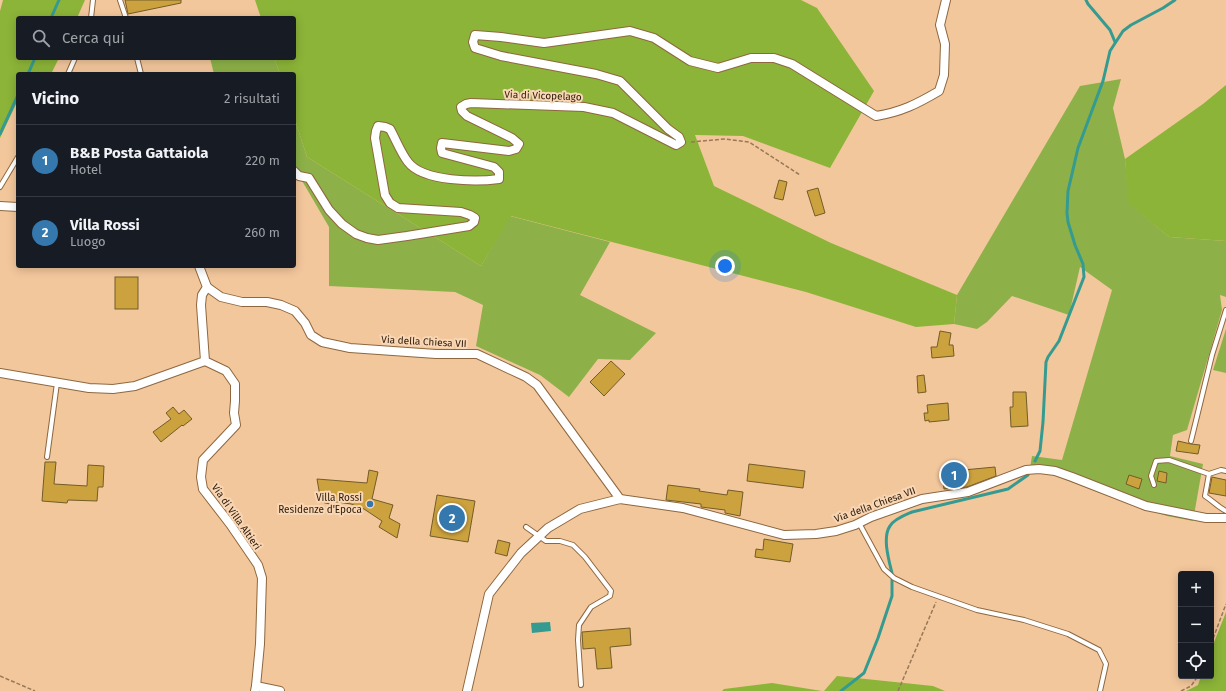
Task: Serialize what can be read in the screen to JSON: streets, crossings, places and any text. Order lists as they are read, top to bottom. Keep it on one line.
{"streets":{"street":["Via di Vicopelago","Via della Chiesa VII","Via di Villa Altieri"]},"places":["Villa Rossi Residenze d'Epoca"],"page":{"search":"Cerca qui","heading":["Vicino","2 risultati"],"list":[{"mark":"1","name":"B&B Posta Gattaiola","note":"Hotel","value":"220 m"},{"mark":"2","name":"Villa Rossi","note":"Luogo","value":"260 m"}],"pins":["1","2"],"map_buttons":["+","−"]}}
